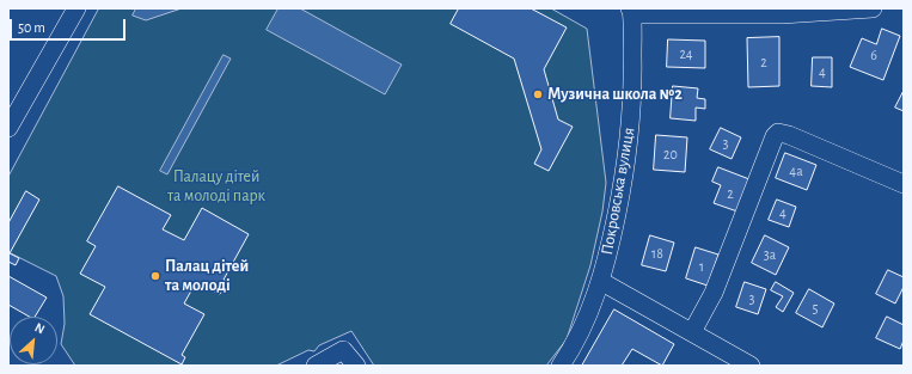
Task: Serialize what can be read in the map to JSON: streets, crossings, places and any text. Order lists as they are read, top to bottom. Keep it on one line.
{"streets":{"street":["Покровська вулиця"]},"parks":["Палацу дітей та молоді парк"],"places":["Музична школа №2","Палац дітей та молоді"],"house_numbers":["24","6","2","4","3","20","4а","2","4","18","3а","1","3","5"],"scale_bar":"50 m","north":"top right"}
